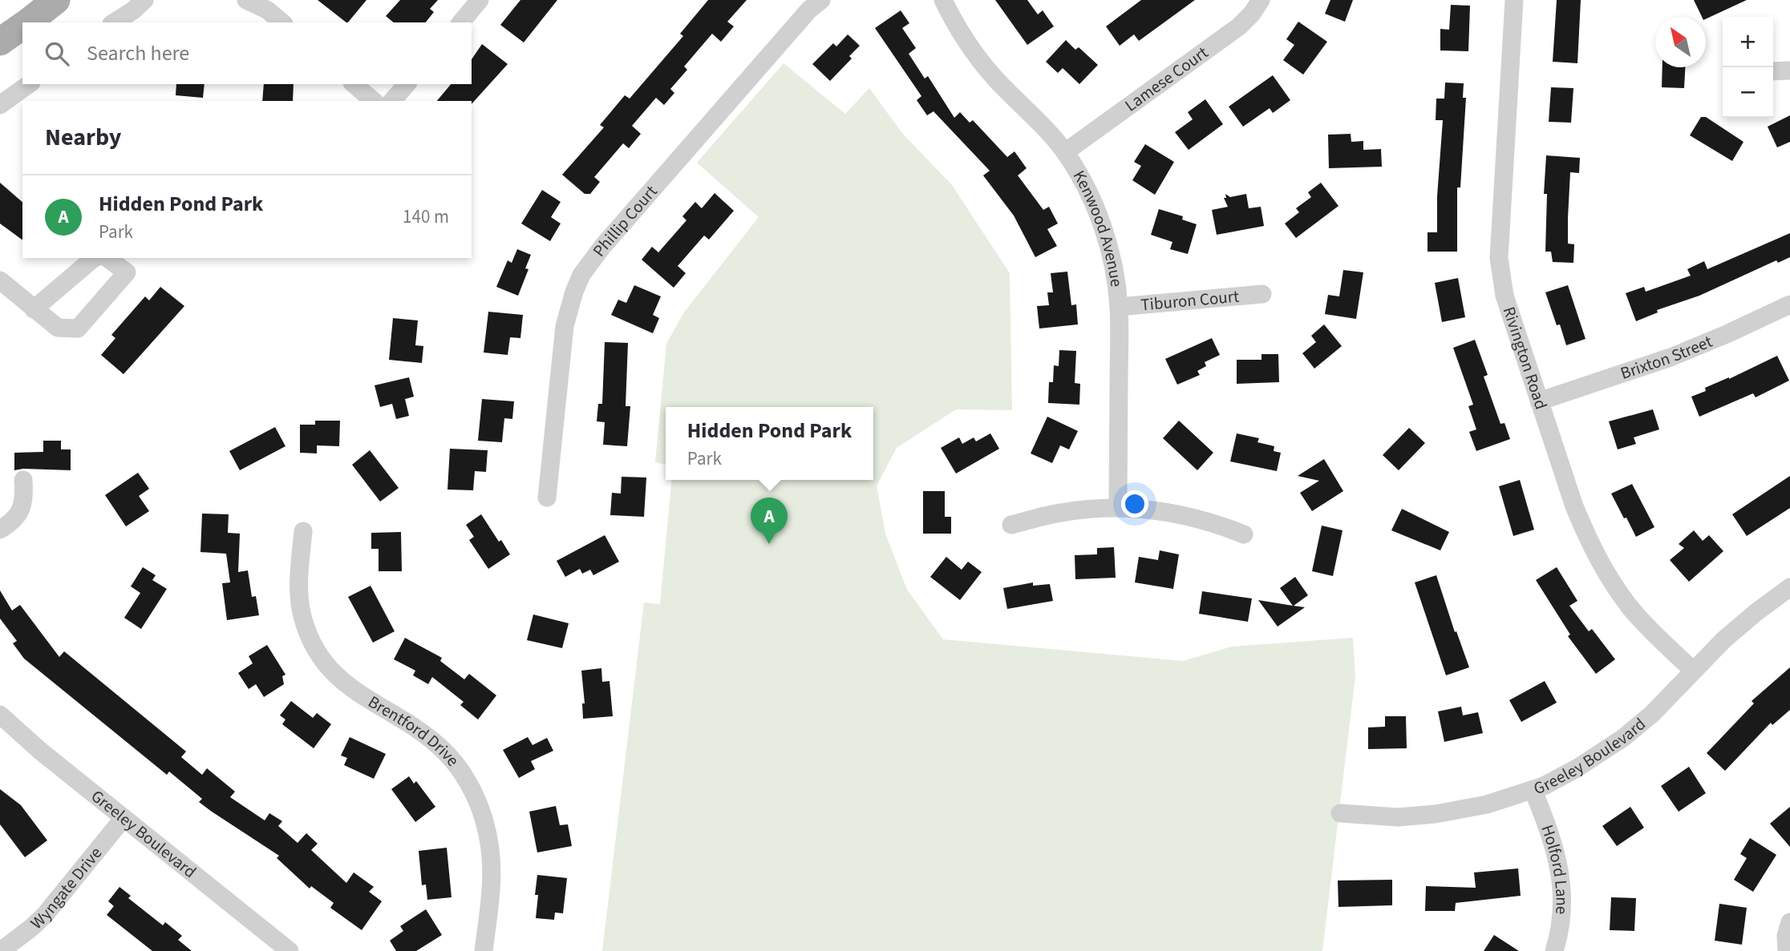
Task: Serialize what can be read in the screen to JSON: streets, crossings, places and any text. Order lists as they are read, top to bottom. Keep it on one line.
{"streets":{"street":["Lamese Court","Phillip Court","Kenwood Avenue","Tiburon Court","Brixton Street","Rivington Road","Brentford Drive","Greeley Boulevard","Holford Lane","Wyngate Drive"]},"crossings":[["Lamese Court","Kenwood Avenue"],["Kenwood Avenue","Tiburon Court"],["Brixton Street","Rivington Road"],["Rivington Road","Greeley Boulevard"],["Greeley Boulevard","Holford Lane"],["Greeley Boulevard","Wyngate Drive"]],"north":"top left","page":{"map_buttons":["+","−"],"search":"Search here","heading":"Nearby","list":[{"mark":"A","name":"Hidden Pond Park","note":"Park","value":"140 m"}],"popup":["Hidden Pond Park","Park"],"pins":"A"}}
